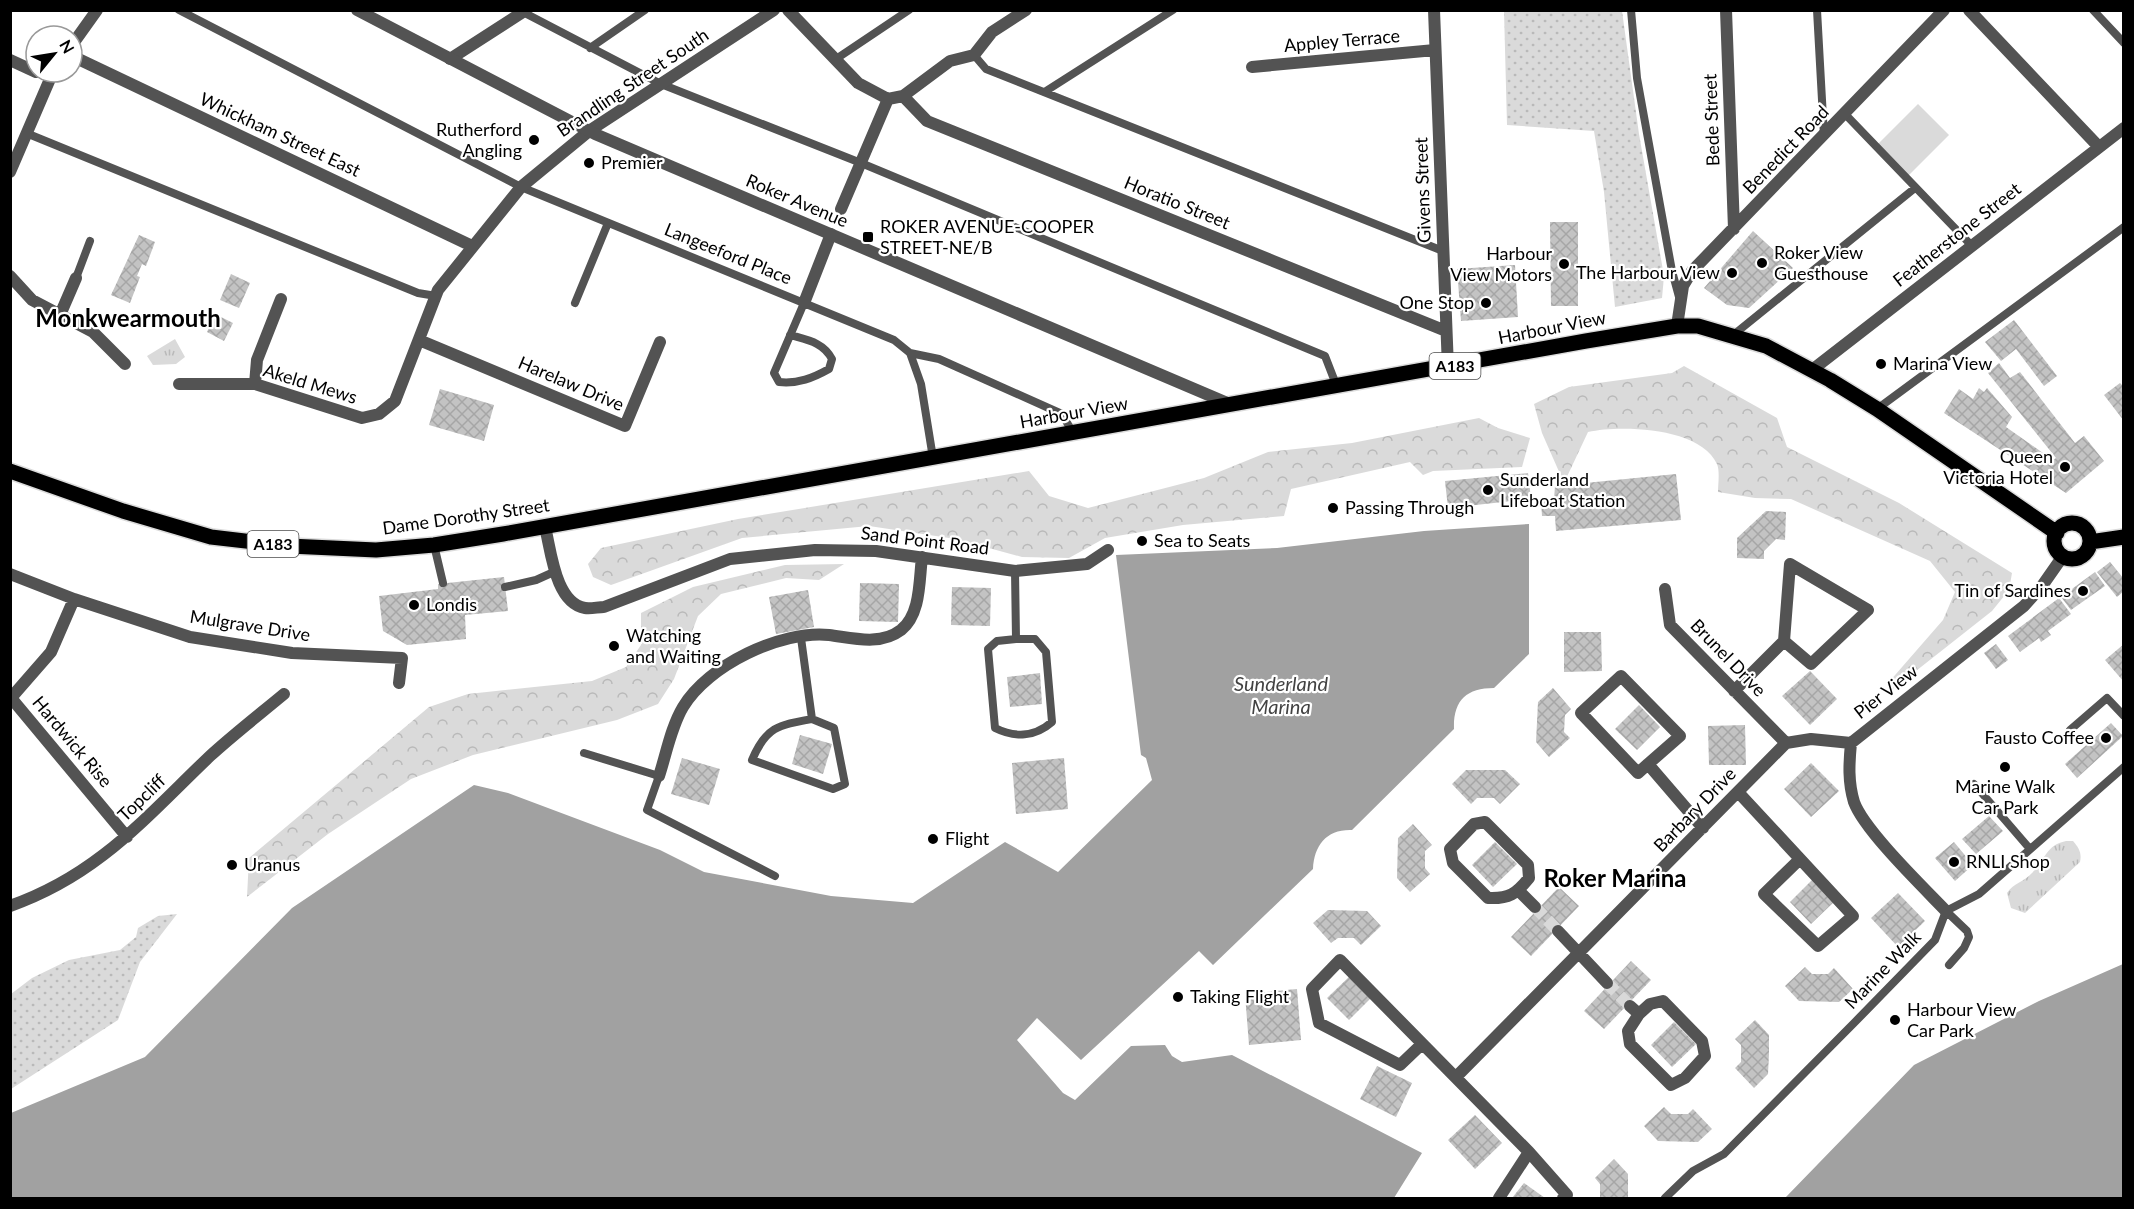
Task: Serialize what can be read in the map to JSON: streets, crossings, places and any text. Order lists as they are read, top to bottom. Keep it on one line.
{"streets":{"main road":["Harbour View","A183","Dame Dorothy Street"],"street":["Appley Terrace","Brandling Street South","Bede Street","Whickham Street East","Benedict Road","Givens Street","Roker Avenue","Horatio Street","Featherstone Street","Akeld Mews","Harelaw Drive","Sand Point Road","Mulgrave Drive","Brunel Drive","Pier View","Hardwick Rise","Topcliff","Barbary Drive"],"lane":["Langeeford Place","Marine Walk"]},"crossings":[["Appley Terrace","Givens Street"],["Brandling Street South","Whickham Street East"],["Brandling Street South","Roker Avenue"],["Brandling Street South","Langeeford Place"],["Brandling Street South","Akeld Mews"],["Brandling Street South","Harelaw Drive"],["Bede Street","Benedict Road"],["Benedict Road","Harbour View"],["Givens Street","Horatio Street"],["Givens Street","Harbour View"],["Roker Avenue","Harbour View"],["Featherstone Street","Harbour View"],["Harbour View","Dame Dorothy Street"],["Harbour View","Pier View"],["Akeld Mews","Harelaw Drive"],["Dame Dorothy Street","Sand Point Road"],["Brunel Drive","Barbary Drive"],["Pier View","Marine Walk"],["Hardwick Rise","Topcliff"]],"districts":["Monkwearmouth","Roker Marina"],"water":["Sunderland Marina"],"places":{"other":["Rutherford Angling","Premier","Roker View Guesthouse","Harbour View Motors","The Harbour View","One Stop","Marina View","Queen Victoria Hotel","Sunderland Lifeboat Station","Passing Through","Sea to Seats","Tin of Sardines","Londis","Watching and Waiting","Fausto Coffee","Marine Walk Car Park","Flight","RNLI Shop","Uranus","Taking Flight","Harbour View Car Park"],"transit":["ROKER AVENUE-COOPER STREET-NE/B"]},"north":"top right"}
